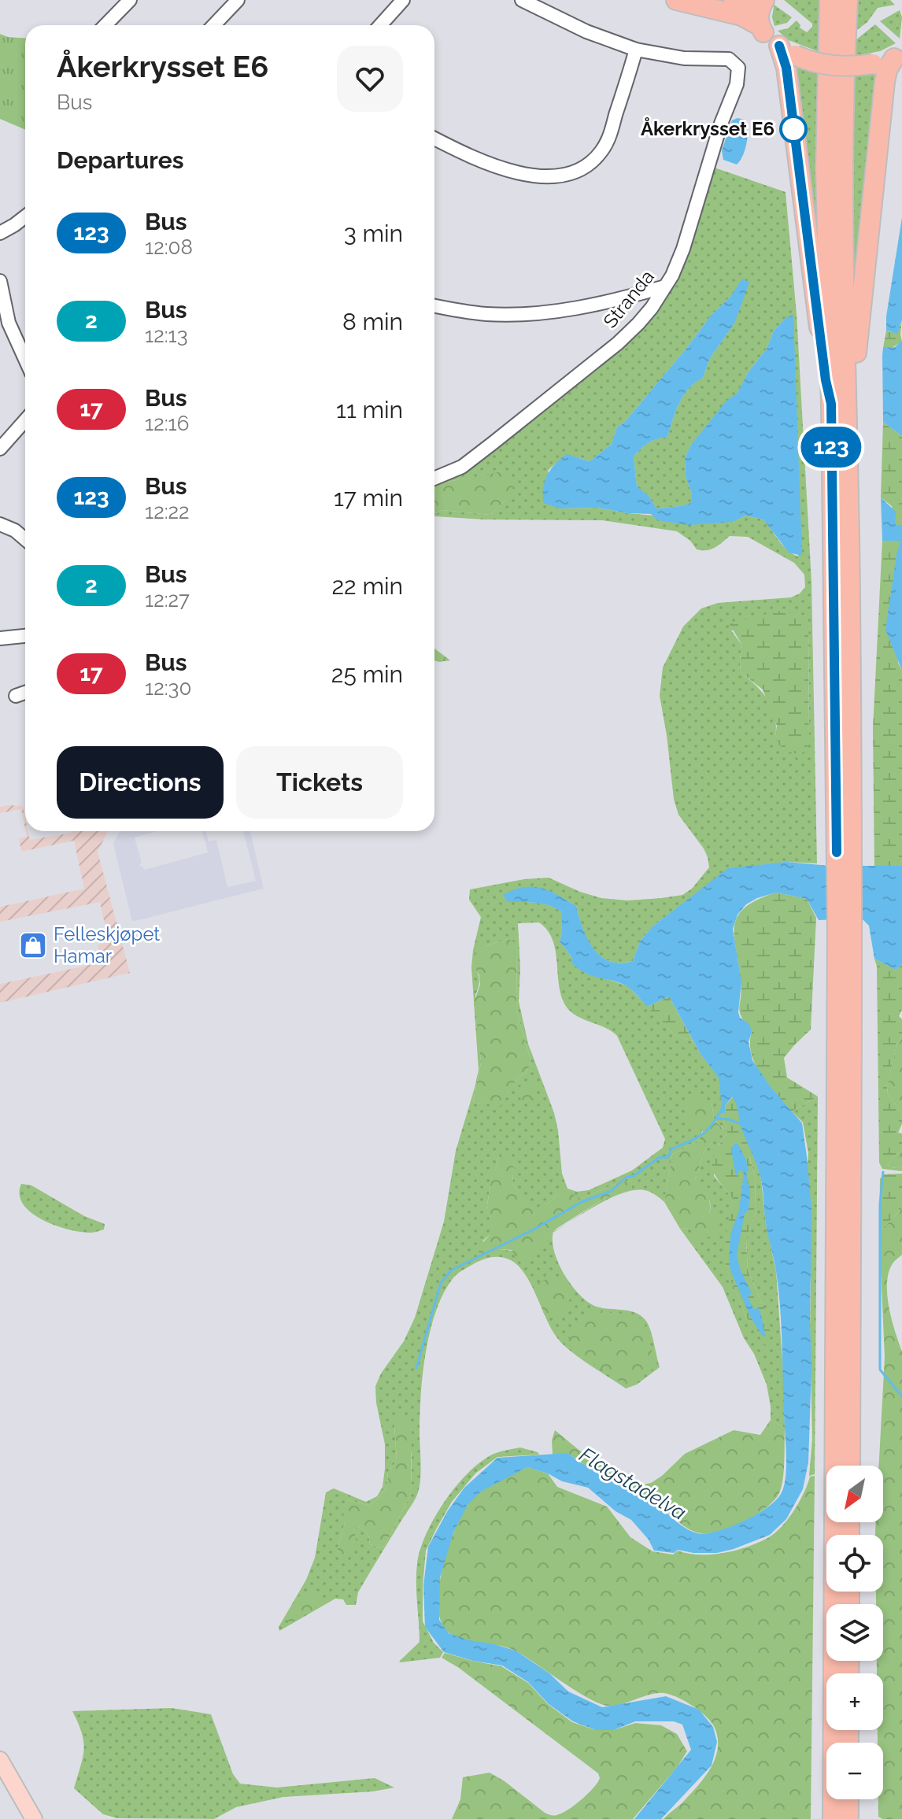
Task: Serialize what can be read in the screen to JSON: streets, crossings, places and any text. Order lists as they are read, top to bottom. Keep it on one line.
{"streets":{"street":["Stranda"]},"water":["Flagstadelva"],"places":{"other":["Åkerkrysset E6"],"shop":["Felleskjøpet Hamar"]},"lines":["bus line 123"],"north":"bottom left","page":{"on_map":"123","heading":[["Åkerkrysset E6","Bus"],"Departures"],"list":[{"mark":"123","name":"Bus","note":"12:08","value":"3 min"},{"mark":"2","name":"Bus","note":"12:13","value":"8 min"},{"mark":"17","name":"Bus","note":"12:16","value":"11 min"},{"mark":"123","name":"Bus","note":"12:22","value":"17 min"},{"mark":"2","name":"Bus","note":"12:27","value":"22 min"},{"mark":"17","name":"Bus","note":"12:30","value":"25 min"}],"buttons":["Directions","Tickets"],"map_buttons":["+","−"]}}
